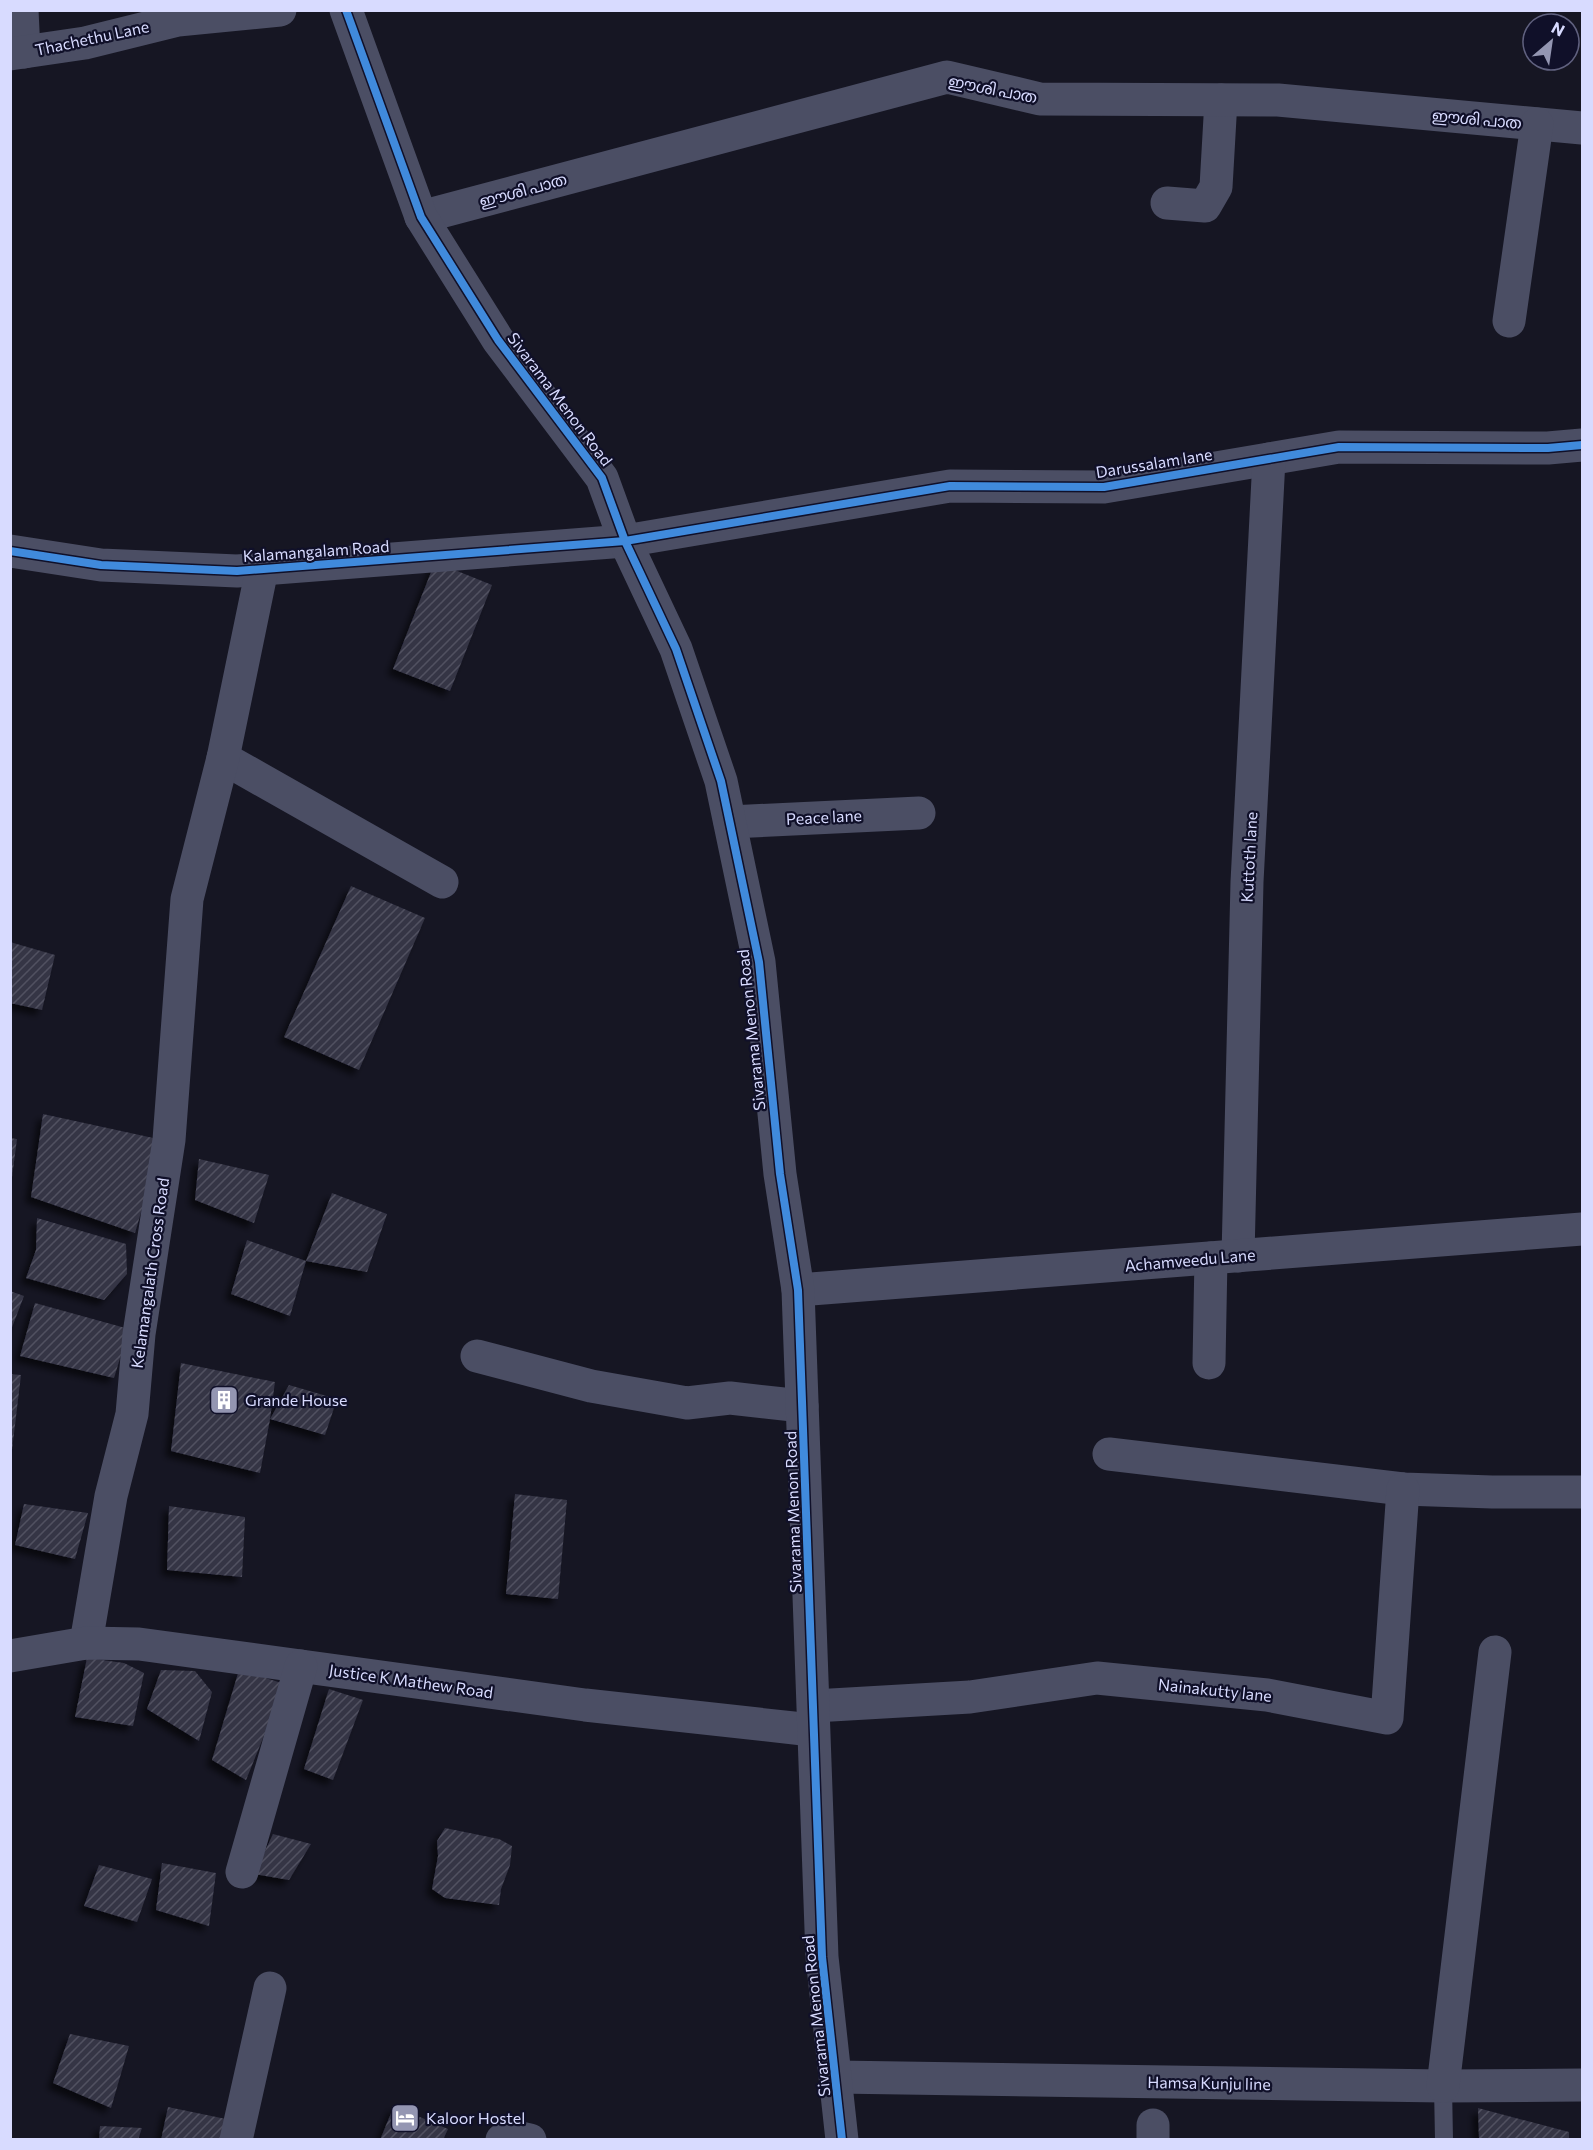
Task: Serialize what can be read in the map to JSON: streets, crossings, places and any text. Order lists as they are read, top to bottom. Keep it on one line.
{"streets":{"street":["Thachethu Lane","ഈശി പാത","Sivarama Menon Road","Darussalam lane","Kalamangalam Road","Peace lane","Kuttoth lane","Achamveedu Lane","Kelamangalath Cross Road","Justice K Mathew Road","Nainakutty lane","Hamsa Kunju line"]},"crossings":[["ഈശി പാത","Sivarama Menon Road"],["Sivarama Menon Road","Darussalam lane"],["Sivarama Menon Road","Kalamangalam Road"],["Sivarama Menon Road","Peace lane"],["Sivarama Menon Road","Achamveedu Lane"],["Sivarama Menon Road","Justice K Mathew Road"],["Sivarama Menon Road","Nainakutty lane"],["Sivarama Menon Road","Hamsa Kunju line"],["Darussalam lane","Kalamangalam Road"],["Darussalam lane","Kuttoth lane"],["Kalamangalam Road","Kelamangalath Cross Road"],["Kuttoth lane","Achamveedu Lane"],["Kelamangalath Cross Road","Justice K Mathew Road"],["Justice K Mathew Road","Nainakutty lane"]],"places":{"building":["Grande House"],"hotel":["Kaloor Hostel"]},"north":"top right"}
